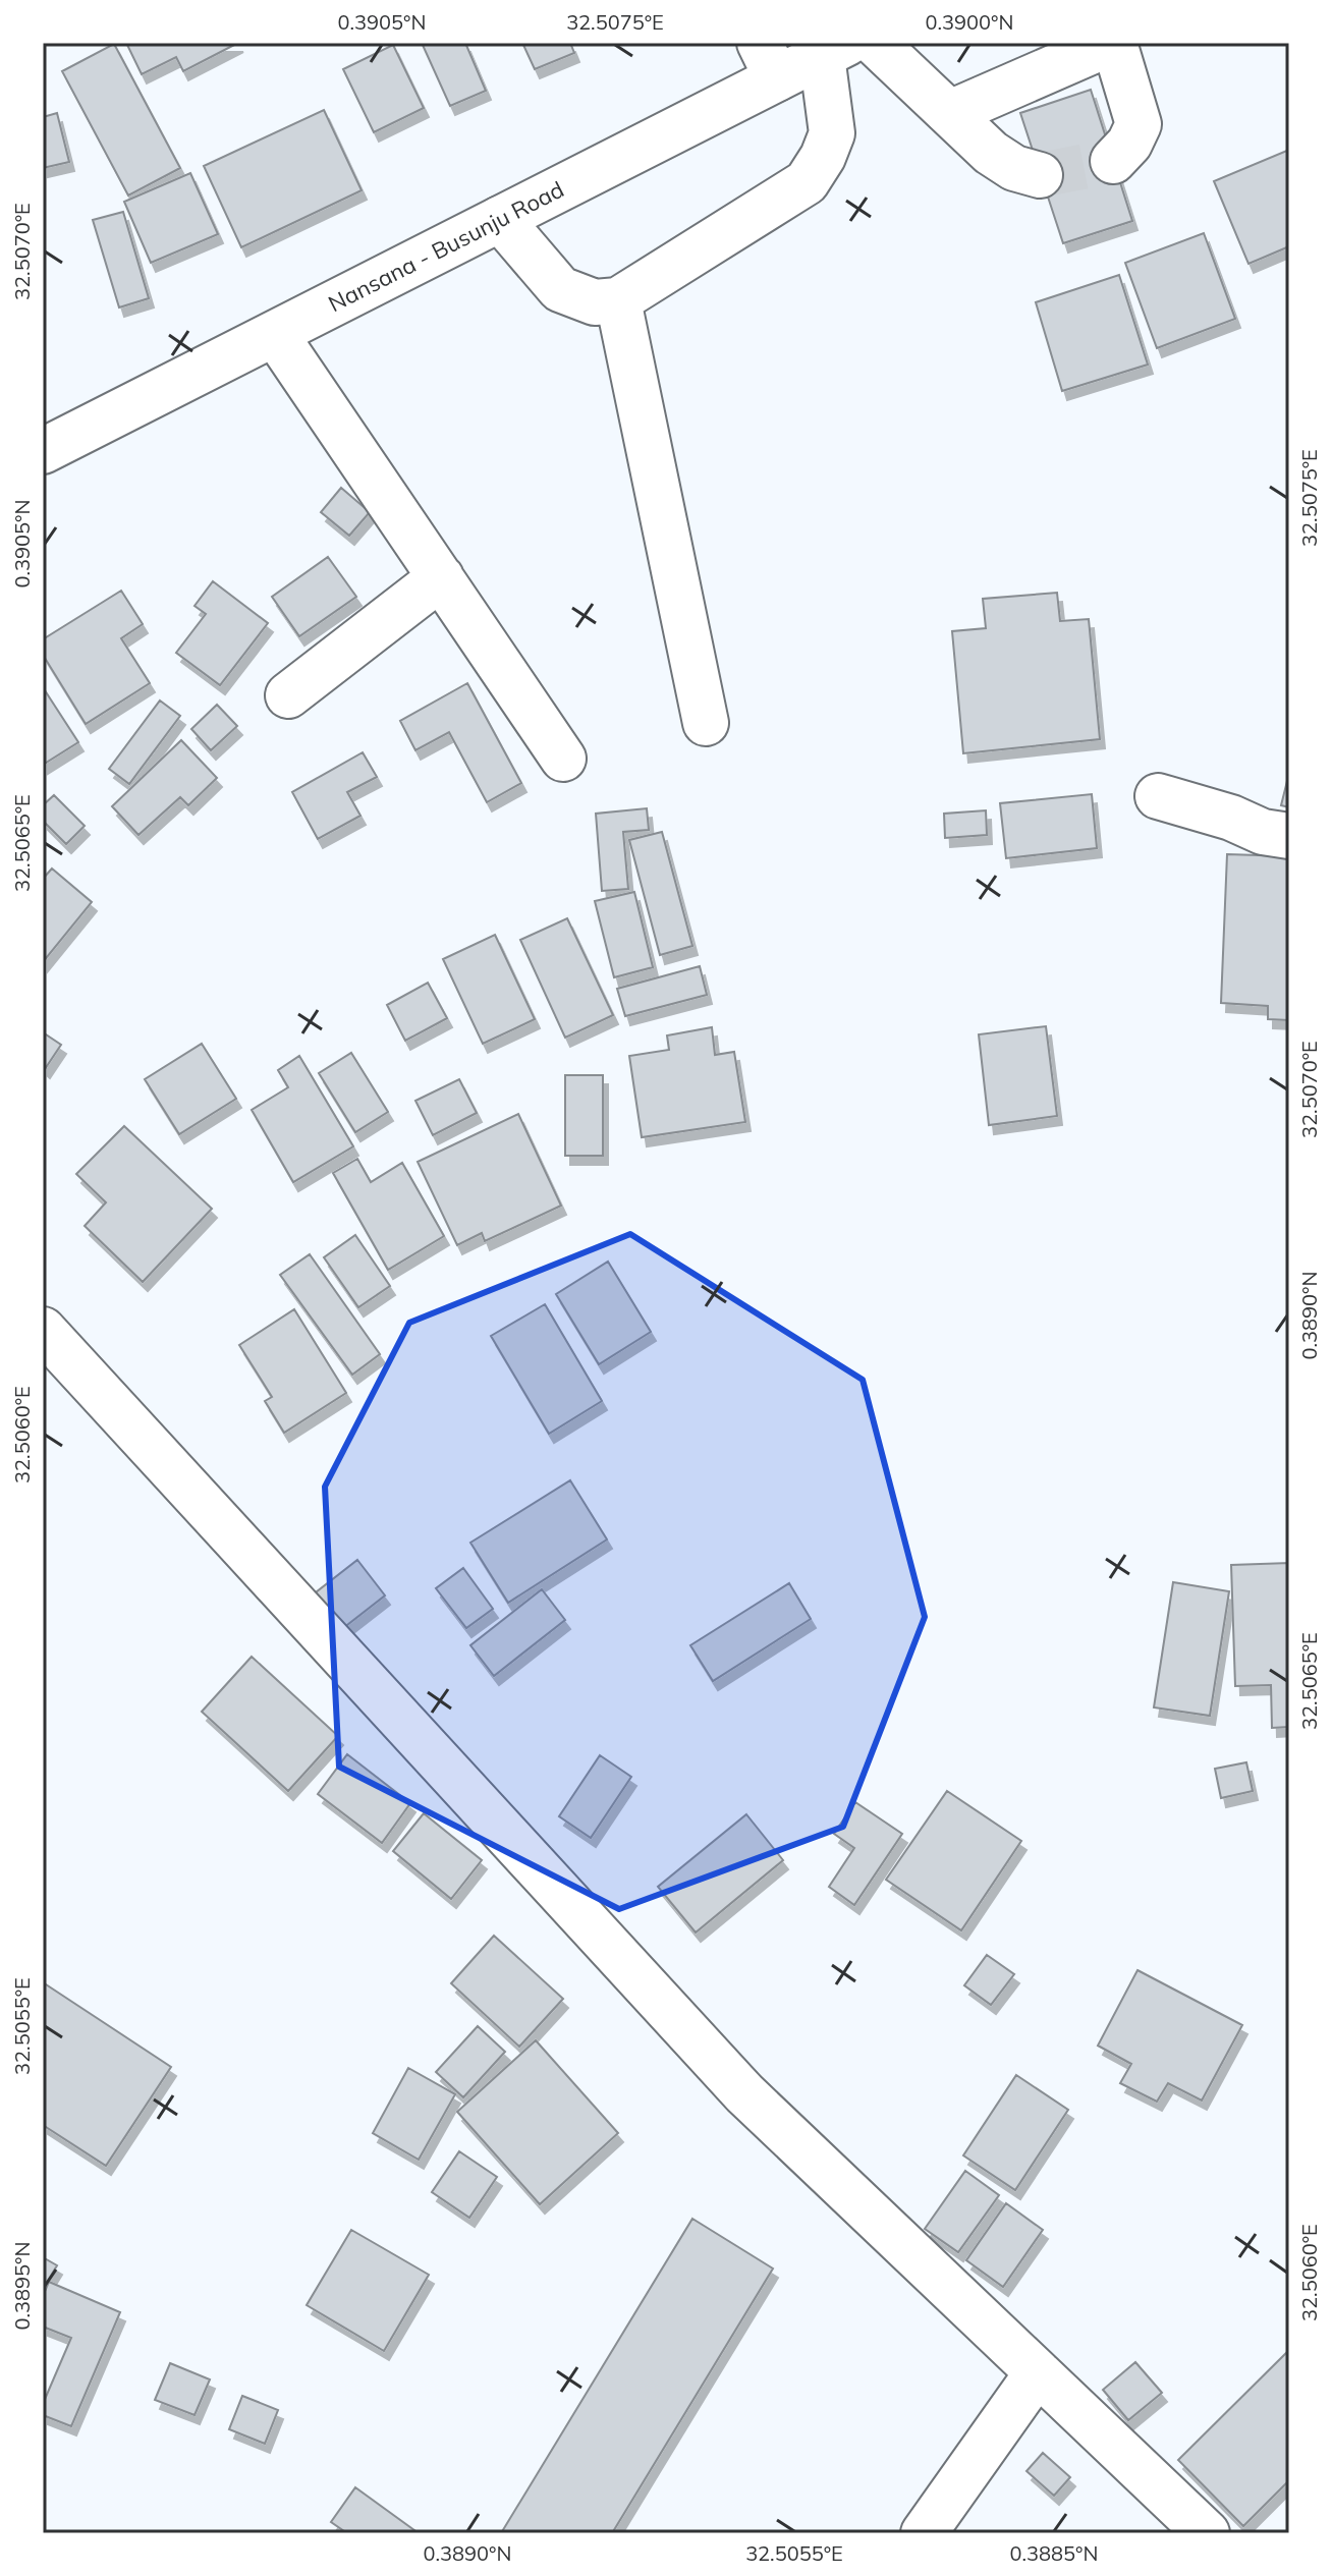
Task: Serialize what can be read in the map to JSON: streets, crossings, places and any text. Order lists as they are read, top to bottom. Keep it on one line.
{"streets":{"street":["Nansana - Busunju Road"]},"coordinates":["0.3905°N","32.5075°E","0.3900°N","32.5070°E","32.5065°E","0.3890°N","32.5060°E","32.5055°E","0.3895°N","0.3885°N"]}
